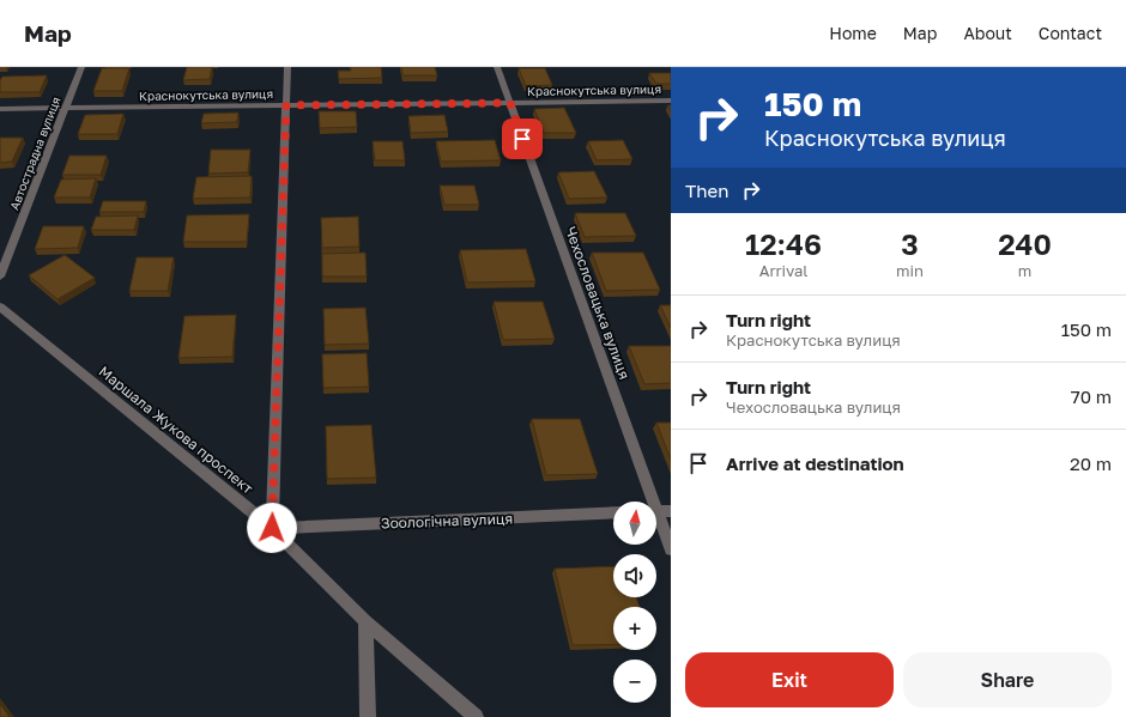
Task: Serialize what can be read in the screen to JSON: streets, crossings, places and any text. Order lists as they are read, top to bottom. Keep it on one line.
{"streets":{"street":["Краснокутська вулиця","Автострадна вулиця","Чехословацька вулиця","Маршала Жукова проспект","Зоологічна вулиця"]},"crossings":[["Краснокутська вулиця","Автострадна вулиця"],["Краснокутська вулиця","Чехословацька вулиця"],["Маршала Жукова проспект","Зоологічна вулиця"]],"north":"top","page":{"header":"Map","nav":["Home","Map","About","Contact"],"turn":["150 m","Краснокутська вулиця"],"then":"Then","eta":["12:46","Arrival","3","min","240","m"],"list":[{"name":"Turn right","note":"Краснокутська вулиця","value":"150 m"},{"name":"Turn right","note":"Чехословацька вулиця","value":"70 m"},{"name":"Arrive at destination","value":"20 m"}],"map_buttons":["+","−"],"buttons":["Exit","Share"]}}
